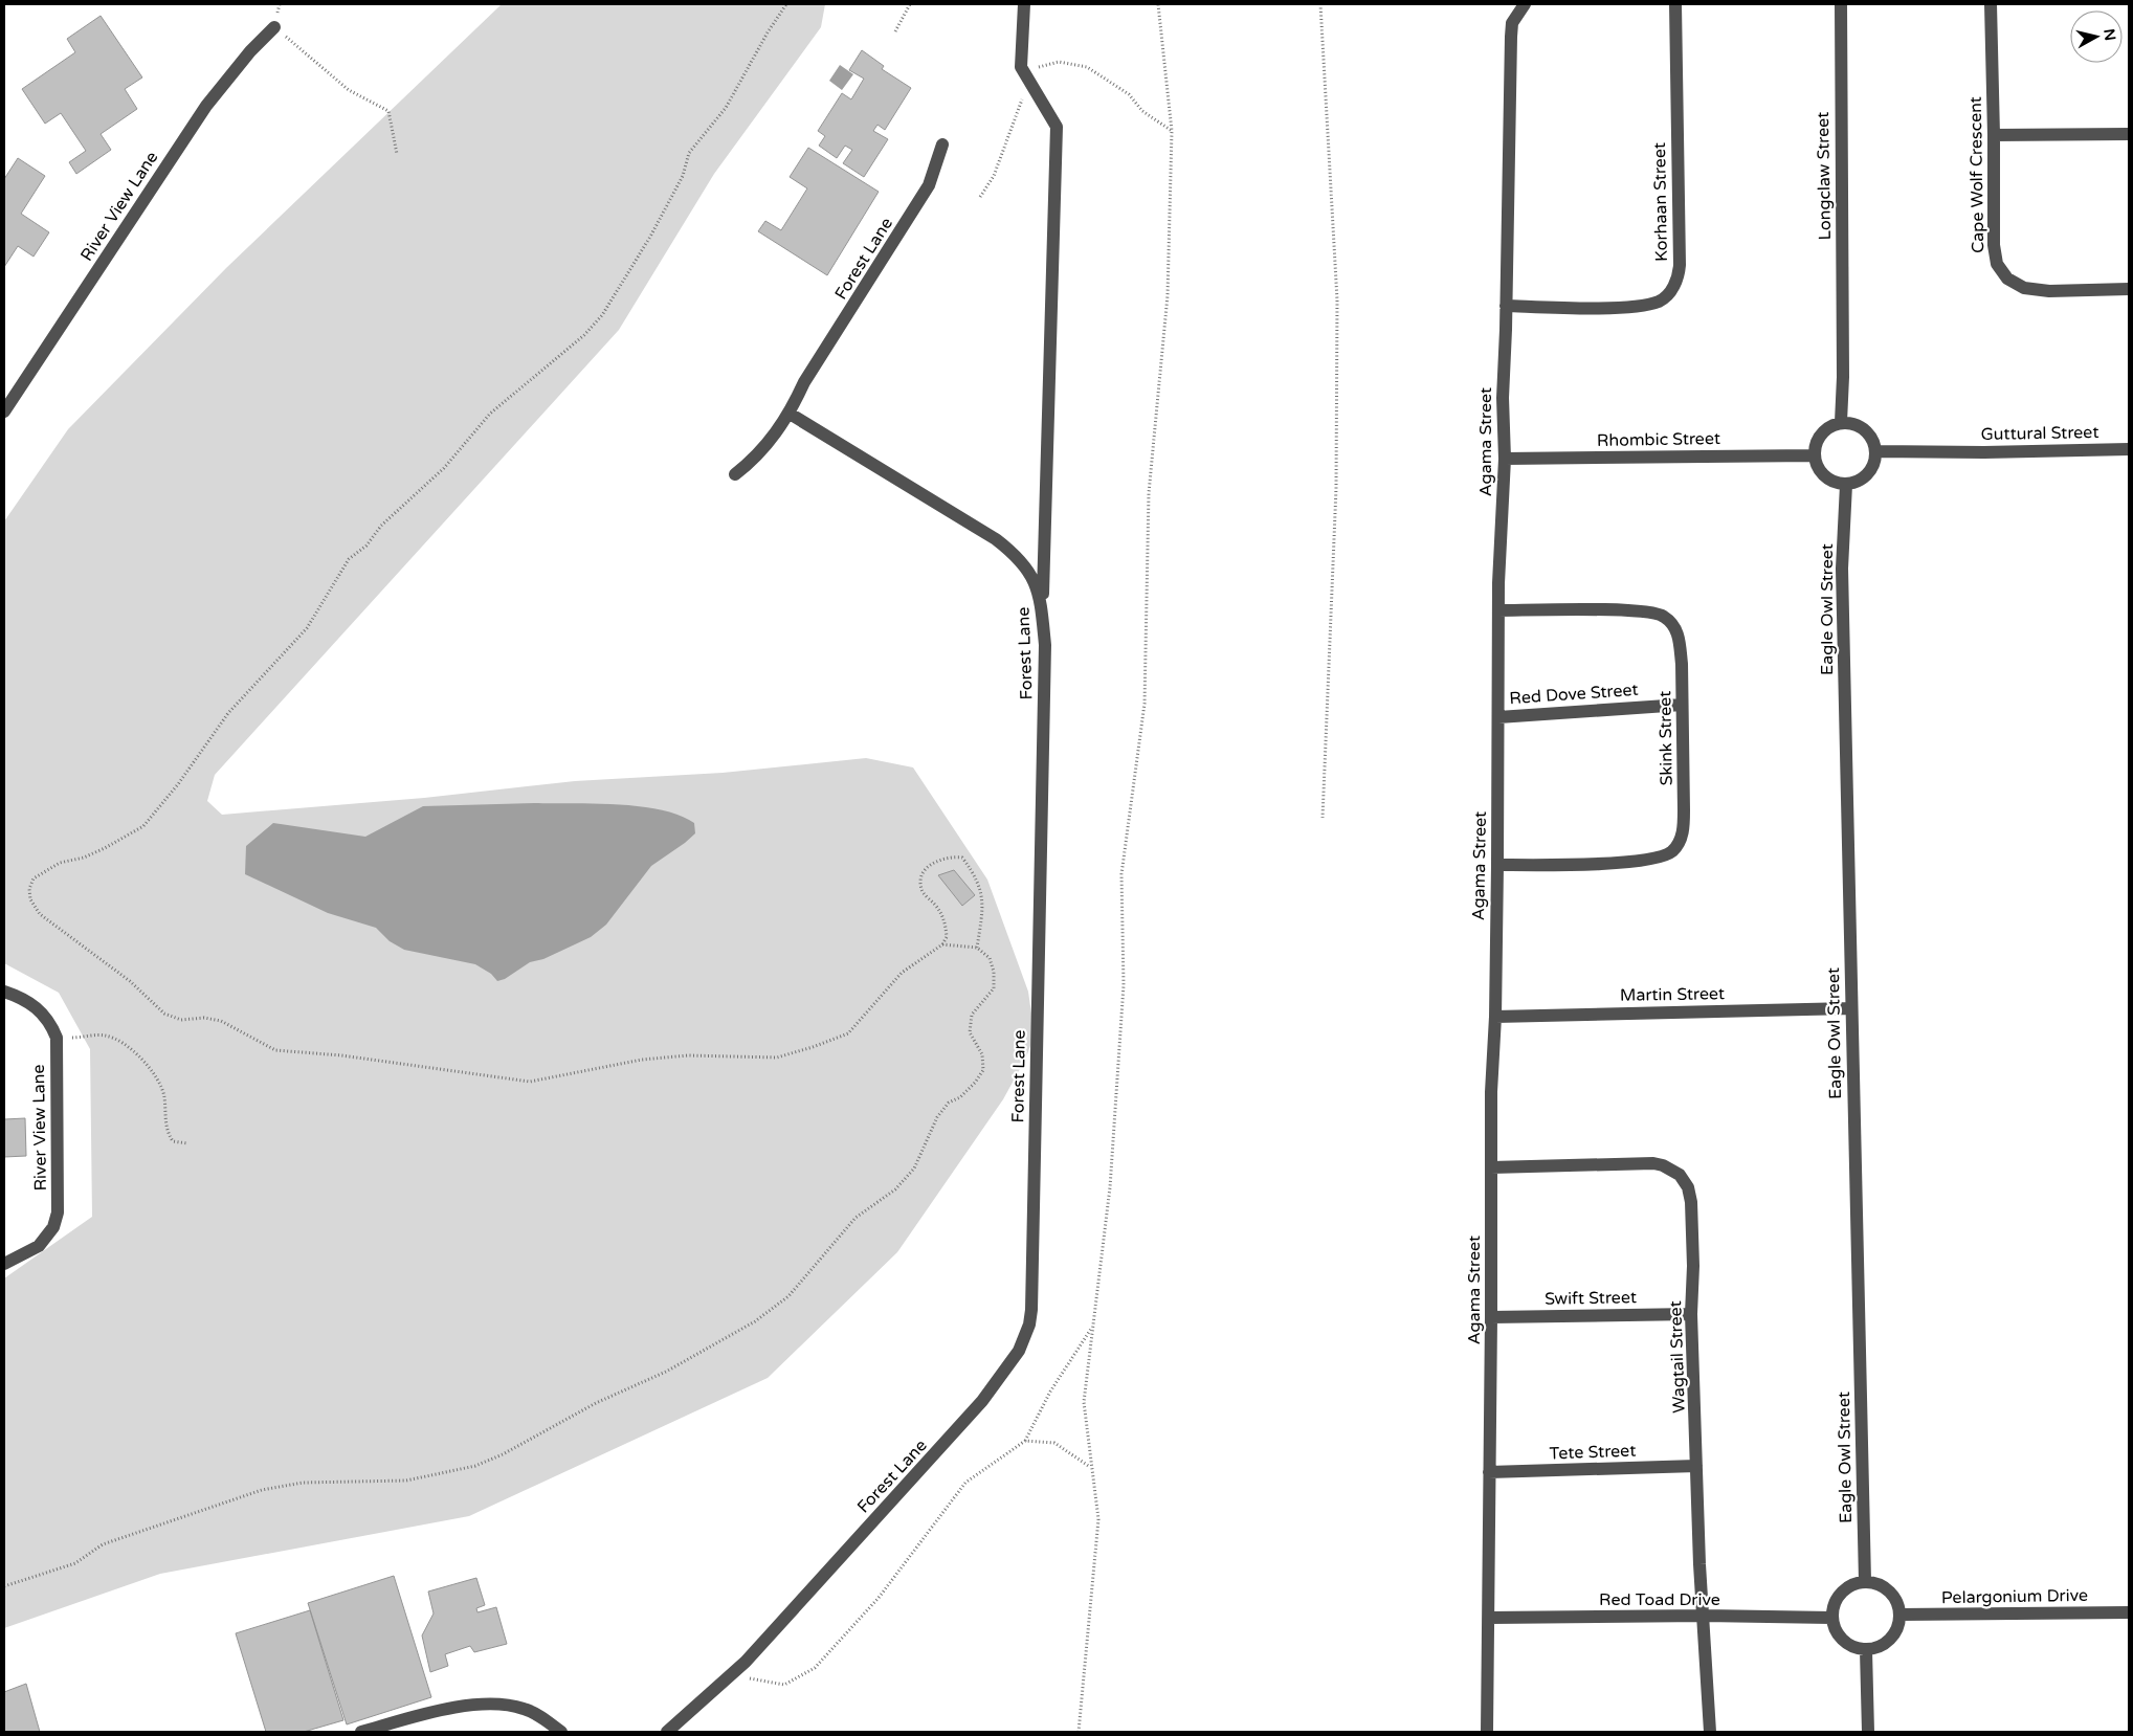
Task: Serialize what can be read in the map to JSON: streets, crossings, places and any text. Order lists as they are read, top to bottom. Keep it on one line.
{"streets":{"street":["Cape Wolf Crescent","Longclaw Street","Korhaan Street","River View Lane","Forest Lane","Guttural Street","Rhombic Street","Agama Street","Eagle Owl Street","Red Dove Street","Skink Street","Martin Street","Swift Street","Wagtail Street","Tete Street","Pelargonium Drive","Red Toad Drive"]},"crossings":[["Longclaw Street","Guttural Street"],["Longclaw Street","Rhombic Street"],["Longclaw Street","Eagle Owl Street"],["Korhaan Street","Agama Street"],["Guttural Street","Rhombic Street"],["Guttural Street","Eagle Owl Street"],["Rhombic Street","Agama Street"],["Rhombic Street","Eagle Owl Street"],["Agama Street","Red Dove Street"],["Agama Street","Skink Street"],["Agama Street","Martin Street"],["Agama Street","Swift Street"],["Agama Street","Wagtail Street"],["Agama Street","Tete Street"],["Agama Street","Red Toad Drive"],["Eagle Owl Street","Martin Street"],["Eagle Owl Street","Pelargonium Drive"],["Eagle Owl Street","Red Toad Drive"],["Red Dove Street","Skink Street"],["Swift Street","Wagtail Street"],["Wagtail Street","Tete Street"],["Wagtail Street","Red Toad Drive"],["Pelargonium Drive","Red Toad Drive"]],"north":"right"}
